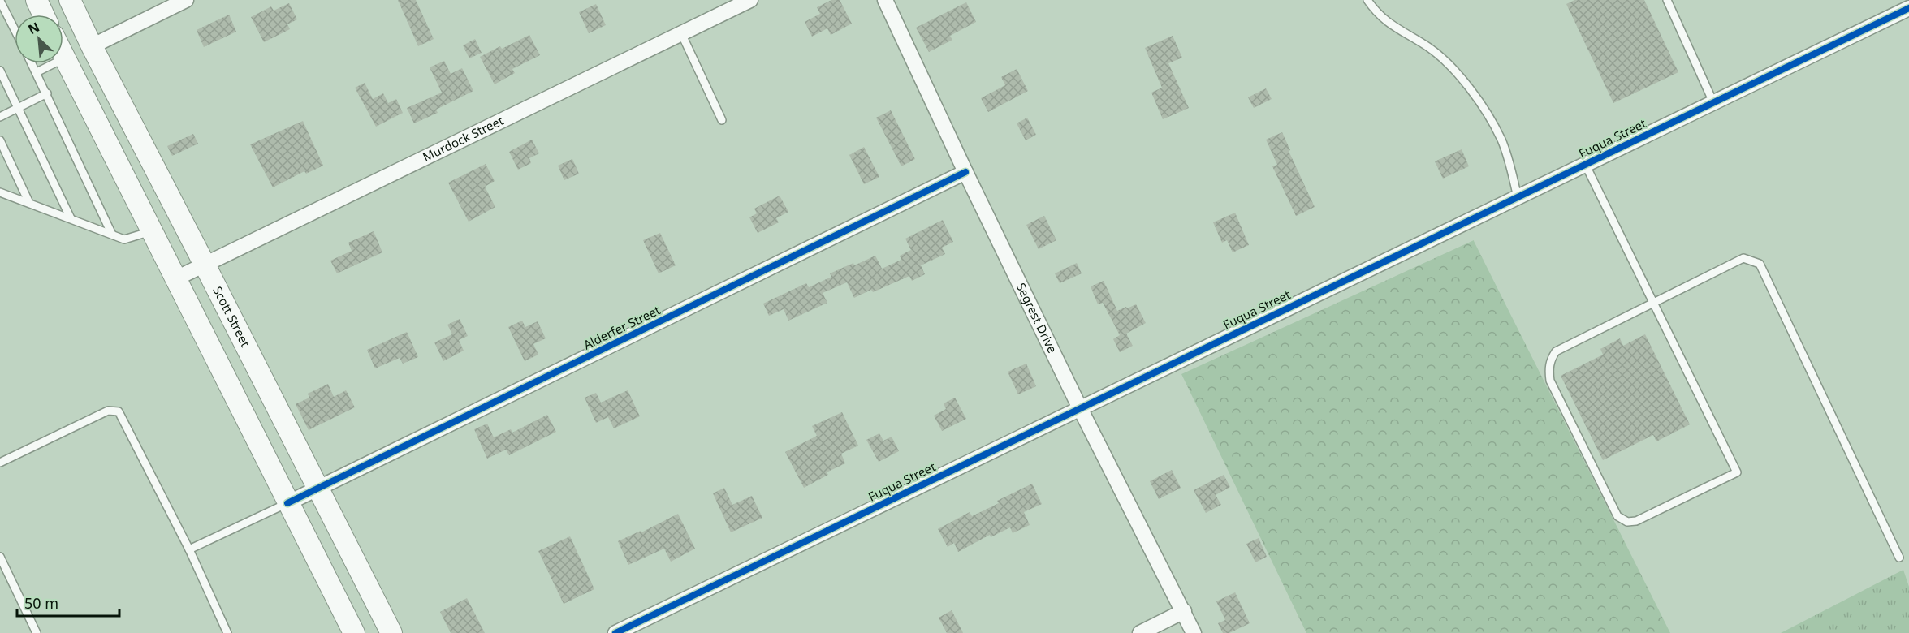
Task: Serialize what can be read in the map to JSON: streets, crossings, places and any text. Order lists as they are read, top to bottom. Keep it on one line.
{"streets":{"main road":["Scott Street"],"street":["Murdock Street","Fuqua Street","Segrest Drive","Alderfer Street"]},"crossings":[["Murdock Street","Scott Street"],["Fuqua Street","Segrest Drive"],["Scott Street","Alderfer Street"],["Segrest Drive","Alderfer Street"]],"scale_bar":"50 m","north":"top left"}
